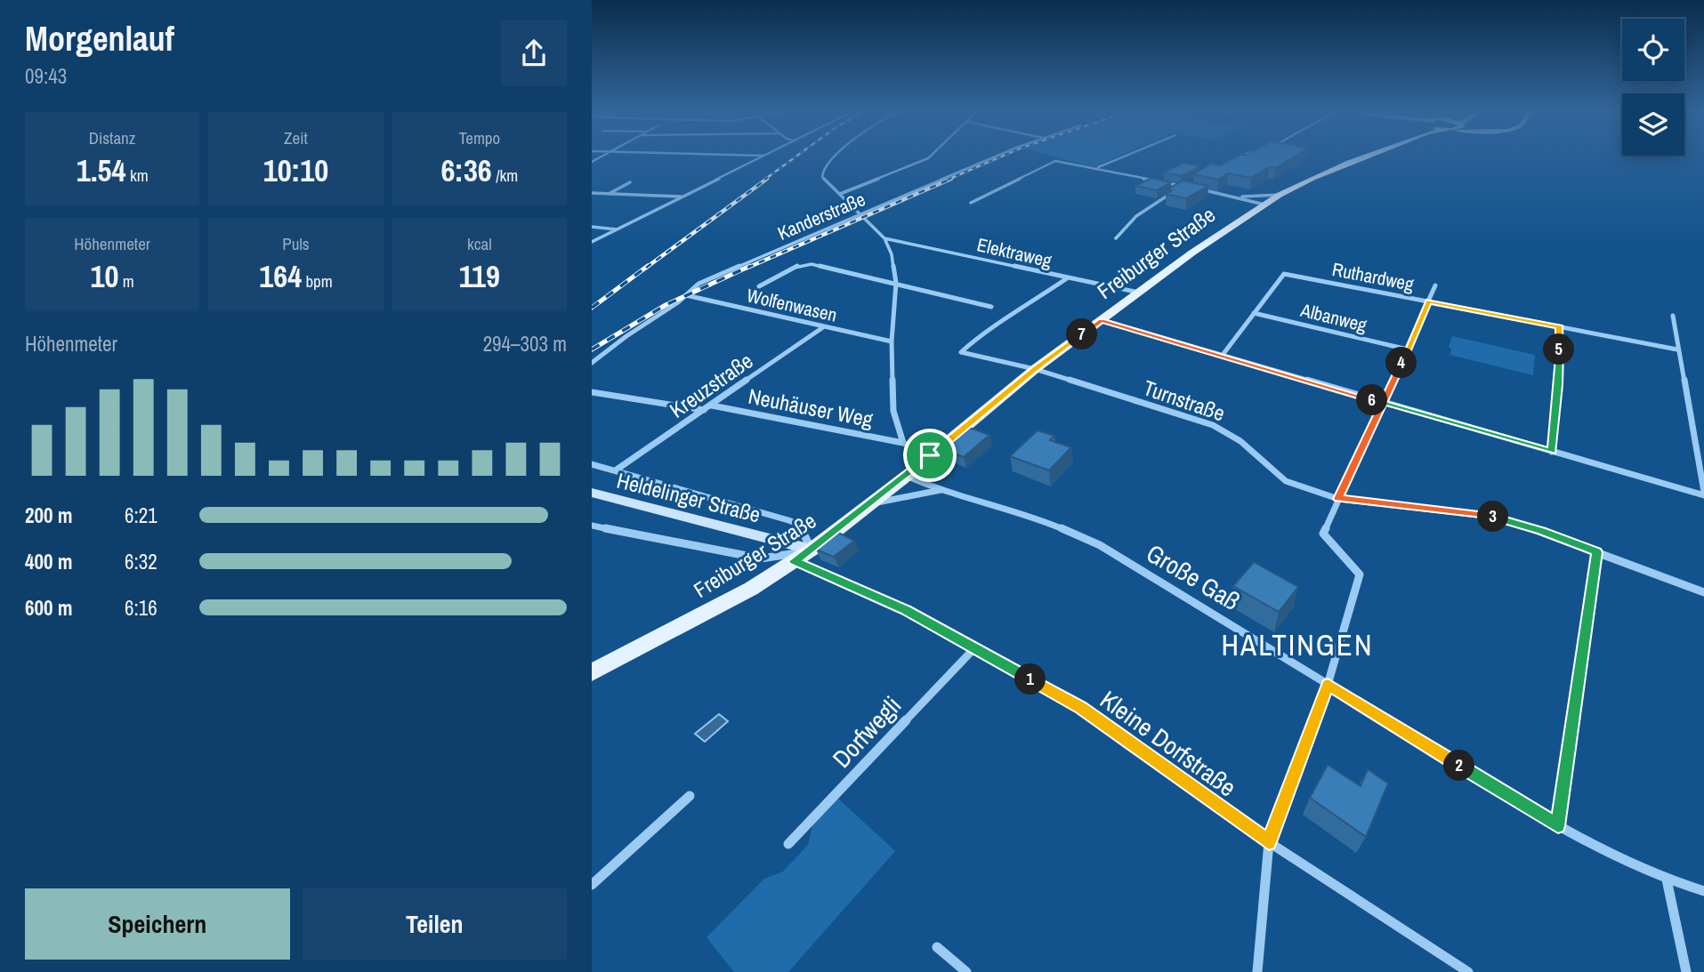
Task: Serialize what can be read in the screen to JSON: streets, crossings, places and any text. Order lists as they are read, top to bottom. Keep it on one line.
{"streets":{"main road":["Freiburger Straße"],"street":["Kanderstraße","Elektraweg","Ruthardweg","Wolfenwasen","Albanweg","Kreuzstraße","Turnstraße","Neuhäuser Weg","Heldelinger Straße","Große Gaß","Dorfwegli","Kleine Dorfstraße"]},"crossings":[["Kanderstraße","Wolfenwasen"],["Elektraweg","Freiburger Straße"],["Freiburger Straße","Turnstraße"],["Freiburger Straße","Neuhäuser Weg"],["Freiburger Straße","Heldelinger Straße"],["Freiburger Straße","Große Gaß"],["Freiburger Straße","Kleine Dorfstraße"],["Ruthardweg","Albanweg"],["Wolfenwasen","Kreuzstraße"],["Kreuzstraße","Neuhäuser Weg"],["Dorfwegli","Kleine Dorfstraße"]],"districts":["HALTINGEN"],"page":{"heading":["Morgenlauf","09:43"],"stats":[["Distanz","1.54 km"],["Zeit","10:10"],["Tempo","6:36 /km"],["Höhenmeter","10 m"],["Puls","164 bpm"],["kcal","119"]],"chart":["Höhenmeter","294–303 m"],"pins":["7","5","4","6","3","1","2"],"list":[{"name":"200 m","note":"6:21"},{"name":"400 m","note":"6:32"},{"name":"600 m","note":"6:16"}],"buttons":["Speichern","Teilen"]}}
